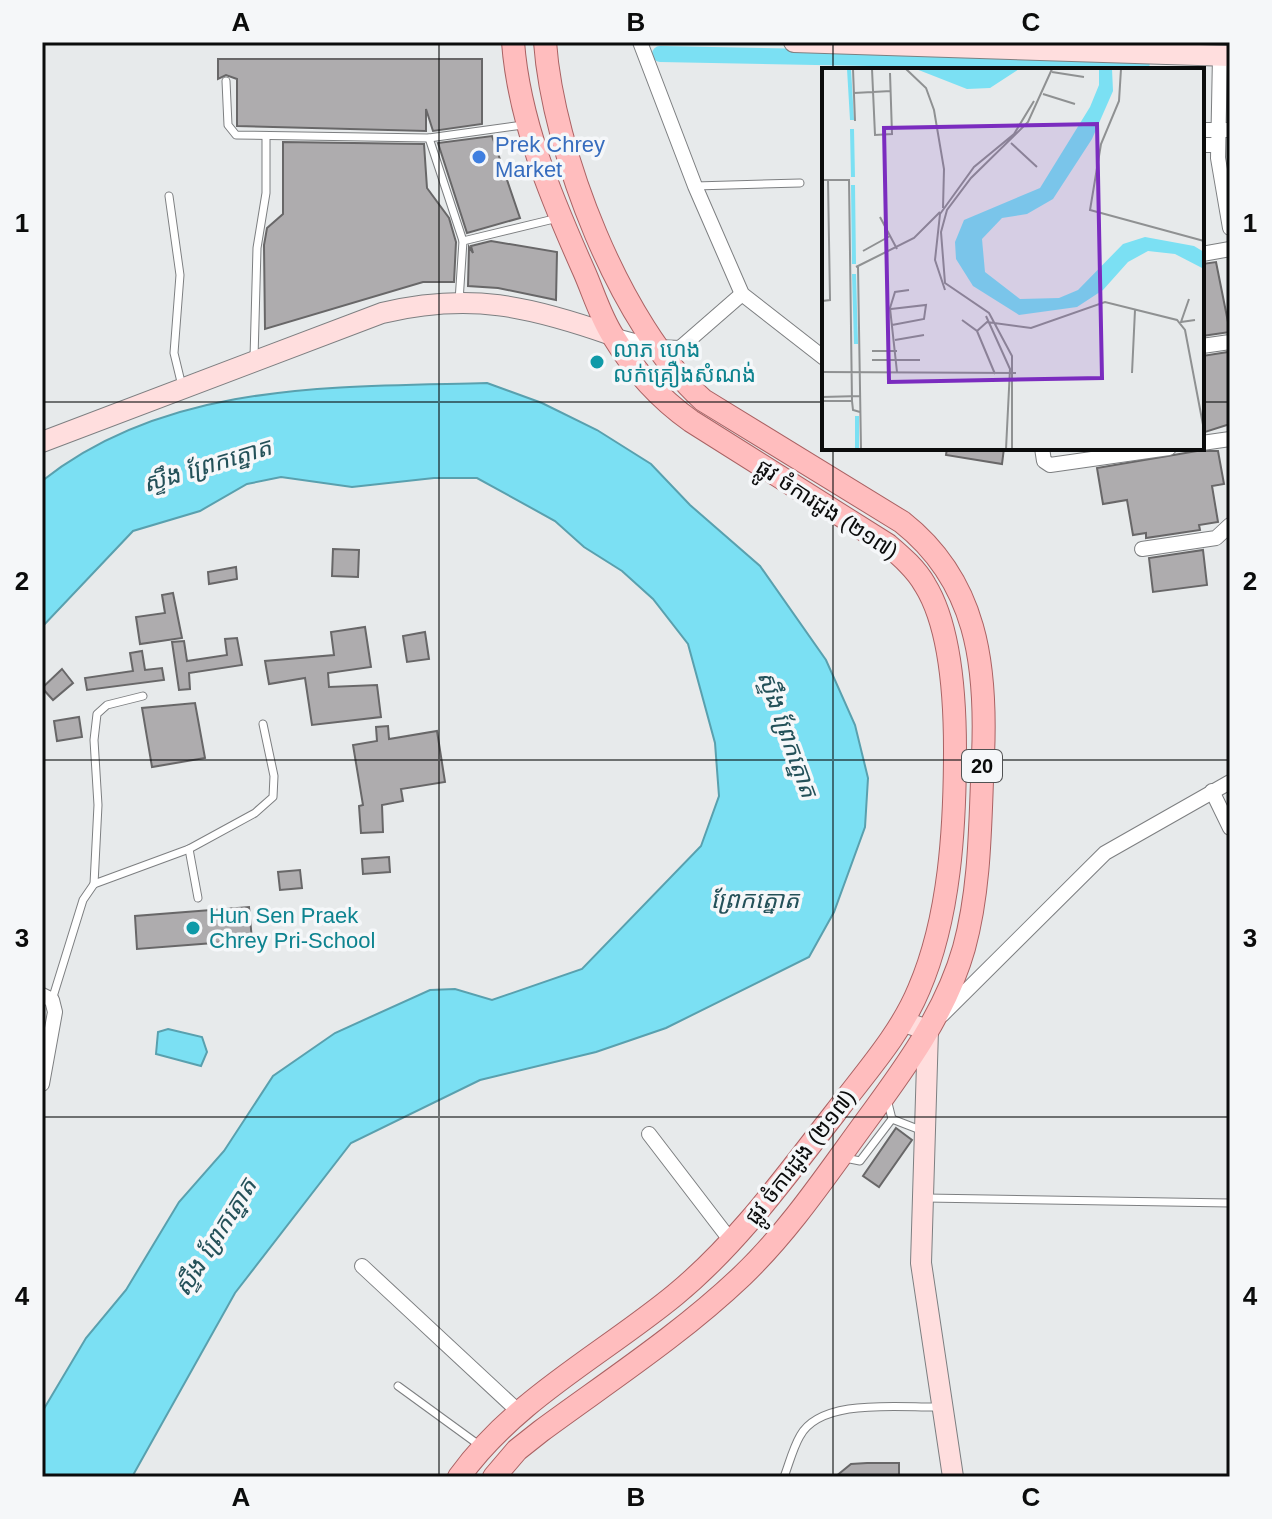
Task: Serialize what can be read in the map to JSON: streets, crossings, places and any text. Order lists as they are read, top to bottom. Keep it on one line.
{"streets":{"main road":["ផ្លូវ ចំការដូង (២១៧)","20"]},"water":["ស្ទឹង ព្រែកត្នោត","ព្រែកត្នោត"],"places":["Prek Chrey Market","លាភ ហេង លក់គ្រឿងសំណង់","Hun Sen Praek Chrey Pri-School"],"grid":{"columns":["A","B","C"],"rows":["1","2","3","4"]}}
